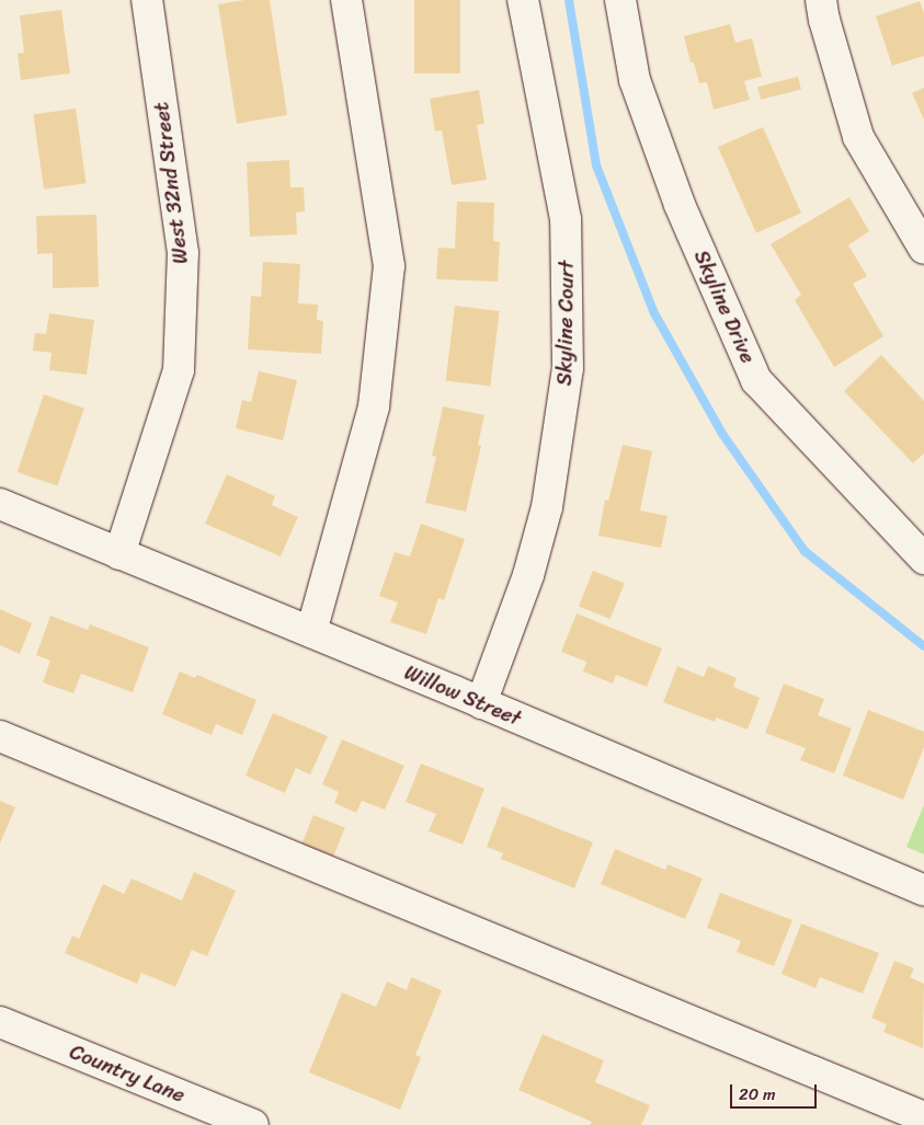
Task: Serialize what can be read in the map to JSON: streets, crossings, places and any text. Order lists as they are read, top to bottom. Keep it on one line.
{"streets":{"street":["West 32nd Street","Skyline Drive","Skyline Court","Willow Street","Country Lane"]},"crossings":[["West 32nd Street","Willow Street"],["Skyline Court","Willow Street"]],"scale_bar":"20 m"}
